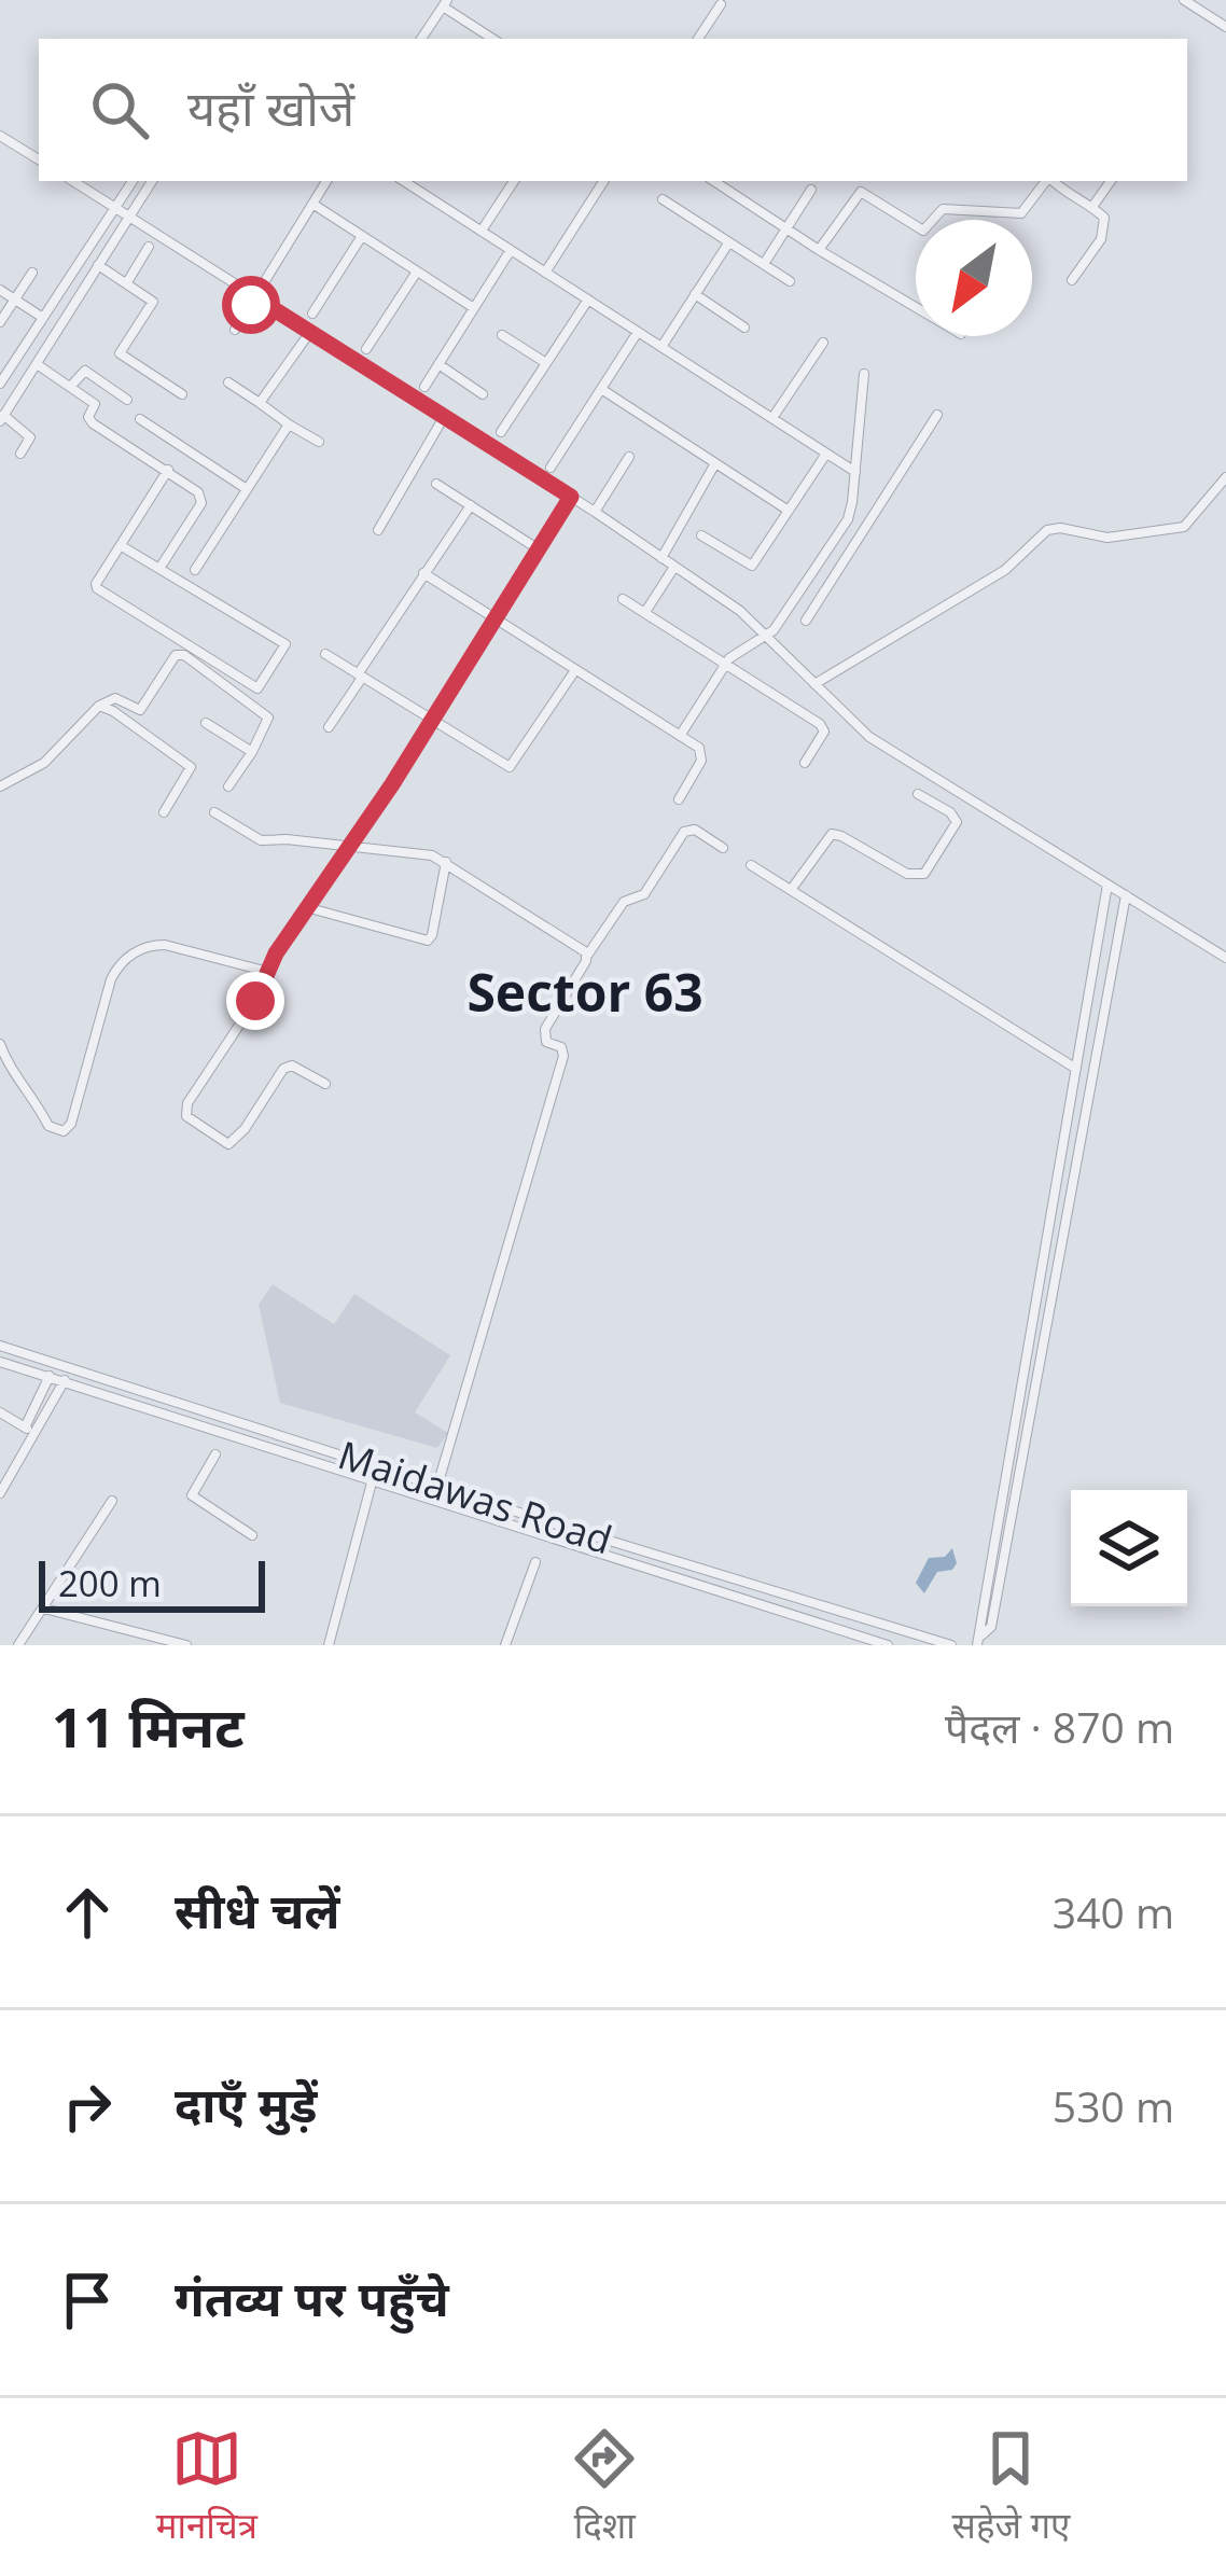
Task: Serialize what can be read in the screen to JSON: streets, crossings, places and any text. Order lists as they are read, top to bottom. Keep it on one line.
{"streets":{"street":["Maidawas Road"]},"districts":["Sector 63"],"scale_bar":"200 m","north":"bottom left","page":{"search":"यहाँ खोजें","scale":"200 m","heading":["11 मिनट","पैदल · 870 m"],"list":[["सीधे चलें","340 m"],["दाएँ मुड़ें","530 m"],"गंतव्य पर पहुँचे"],"nav":["मानचित्र","दिशा","सहेजे गए"]}}
